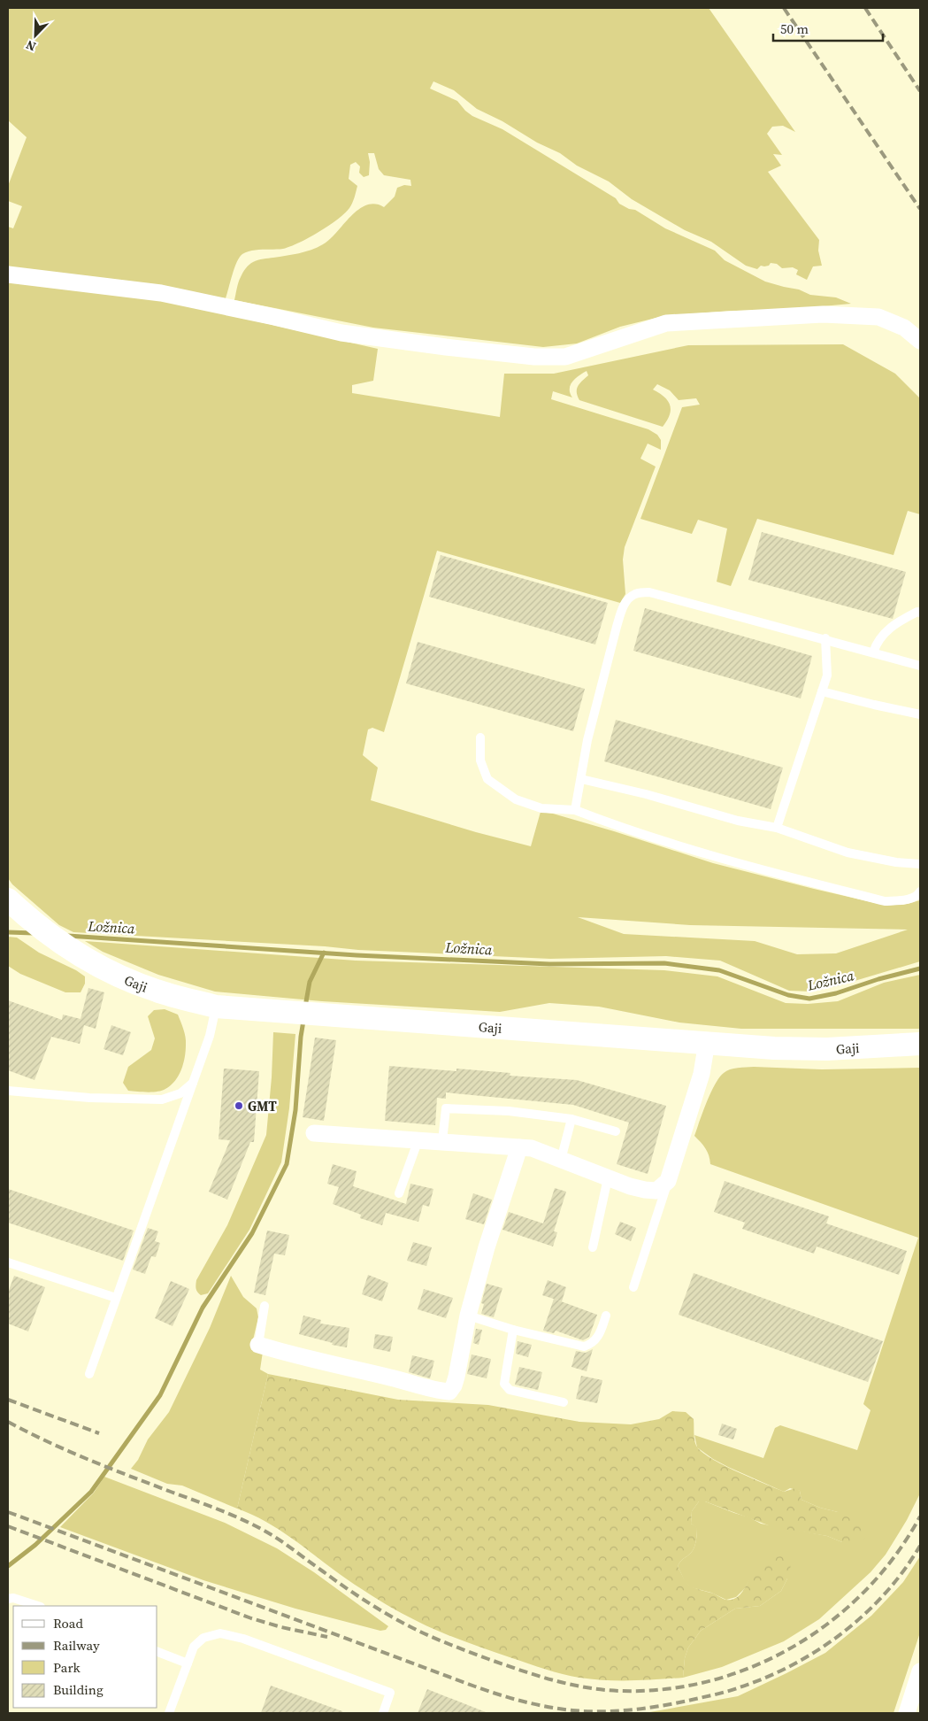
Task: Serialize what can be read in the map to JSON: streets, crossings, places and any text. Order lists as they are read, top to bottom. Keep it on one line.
{"streets":{"street":["Gaji"]},"water":["Ložnica"],"places":["GMT"],"legend":["Road","Railway","Park","Building"],"scale_bar":"50 m","north":"bottom left"}
